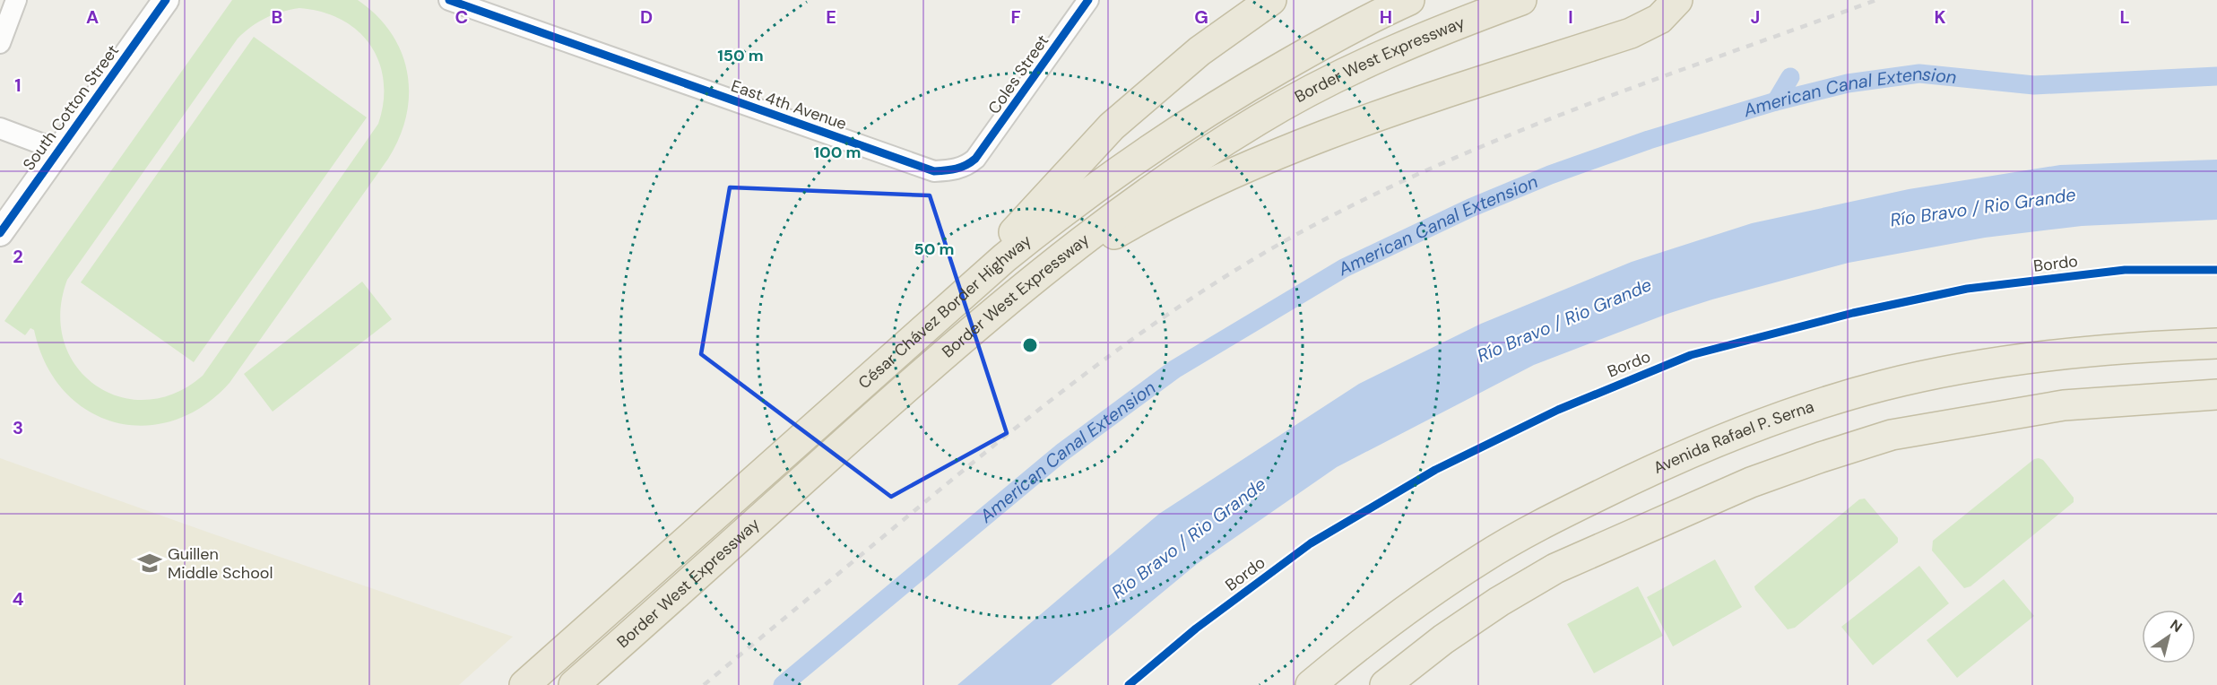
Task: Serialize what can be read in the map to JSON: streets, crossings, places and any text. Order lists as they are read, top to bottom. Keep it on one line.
{"streets":{"highway":["Border West Expressway","César Chávez Border Highway","Avenida Rafael P. Serna"],"street":["Coles Street","East 4th Avenue","South Cotton Street"],"cycle path":["Bordo"]},"crossings":[["Coles Street","East 4th Avenue"]],"water":["American Canal Extension","Río Bravo / Rio Grande"],"places":{"school or university":["Guillen Middle School"]},"north":"top right","grid":{"columns":["A","B","C","D","E","F","G","H","I","J","K","L"],"rows":["1","2","3","4"]},"rings":["150 m","100 m","50 m"]}
